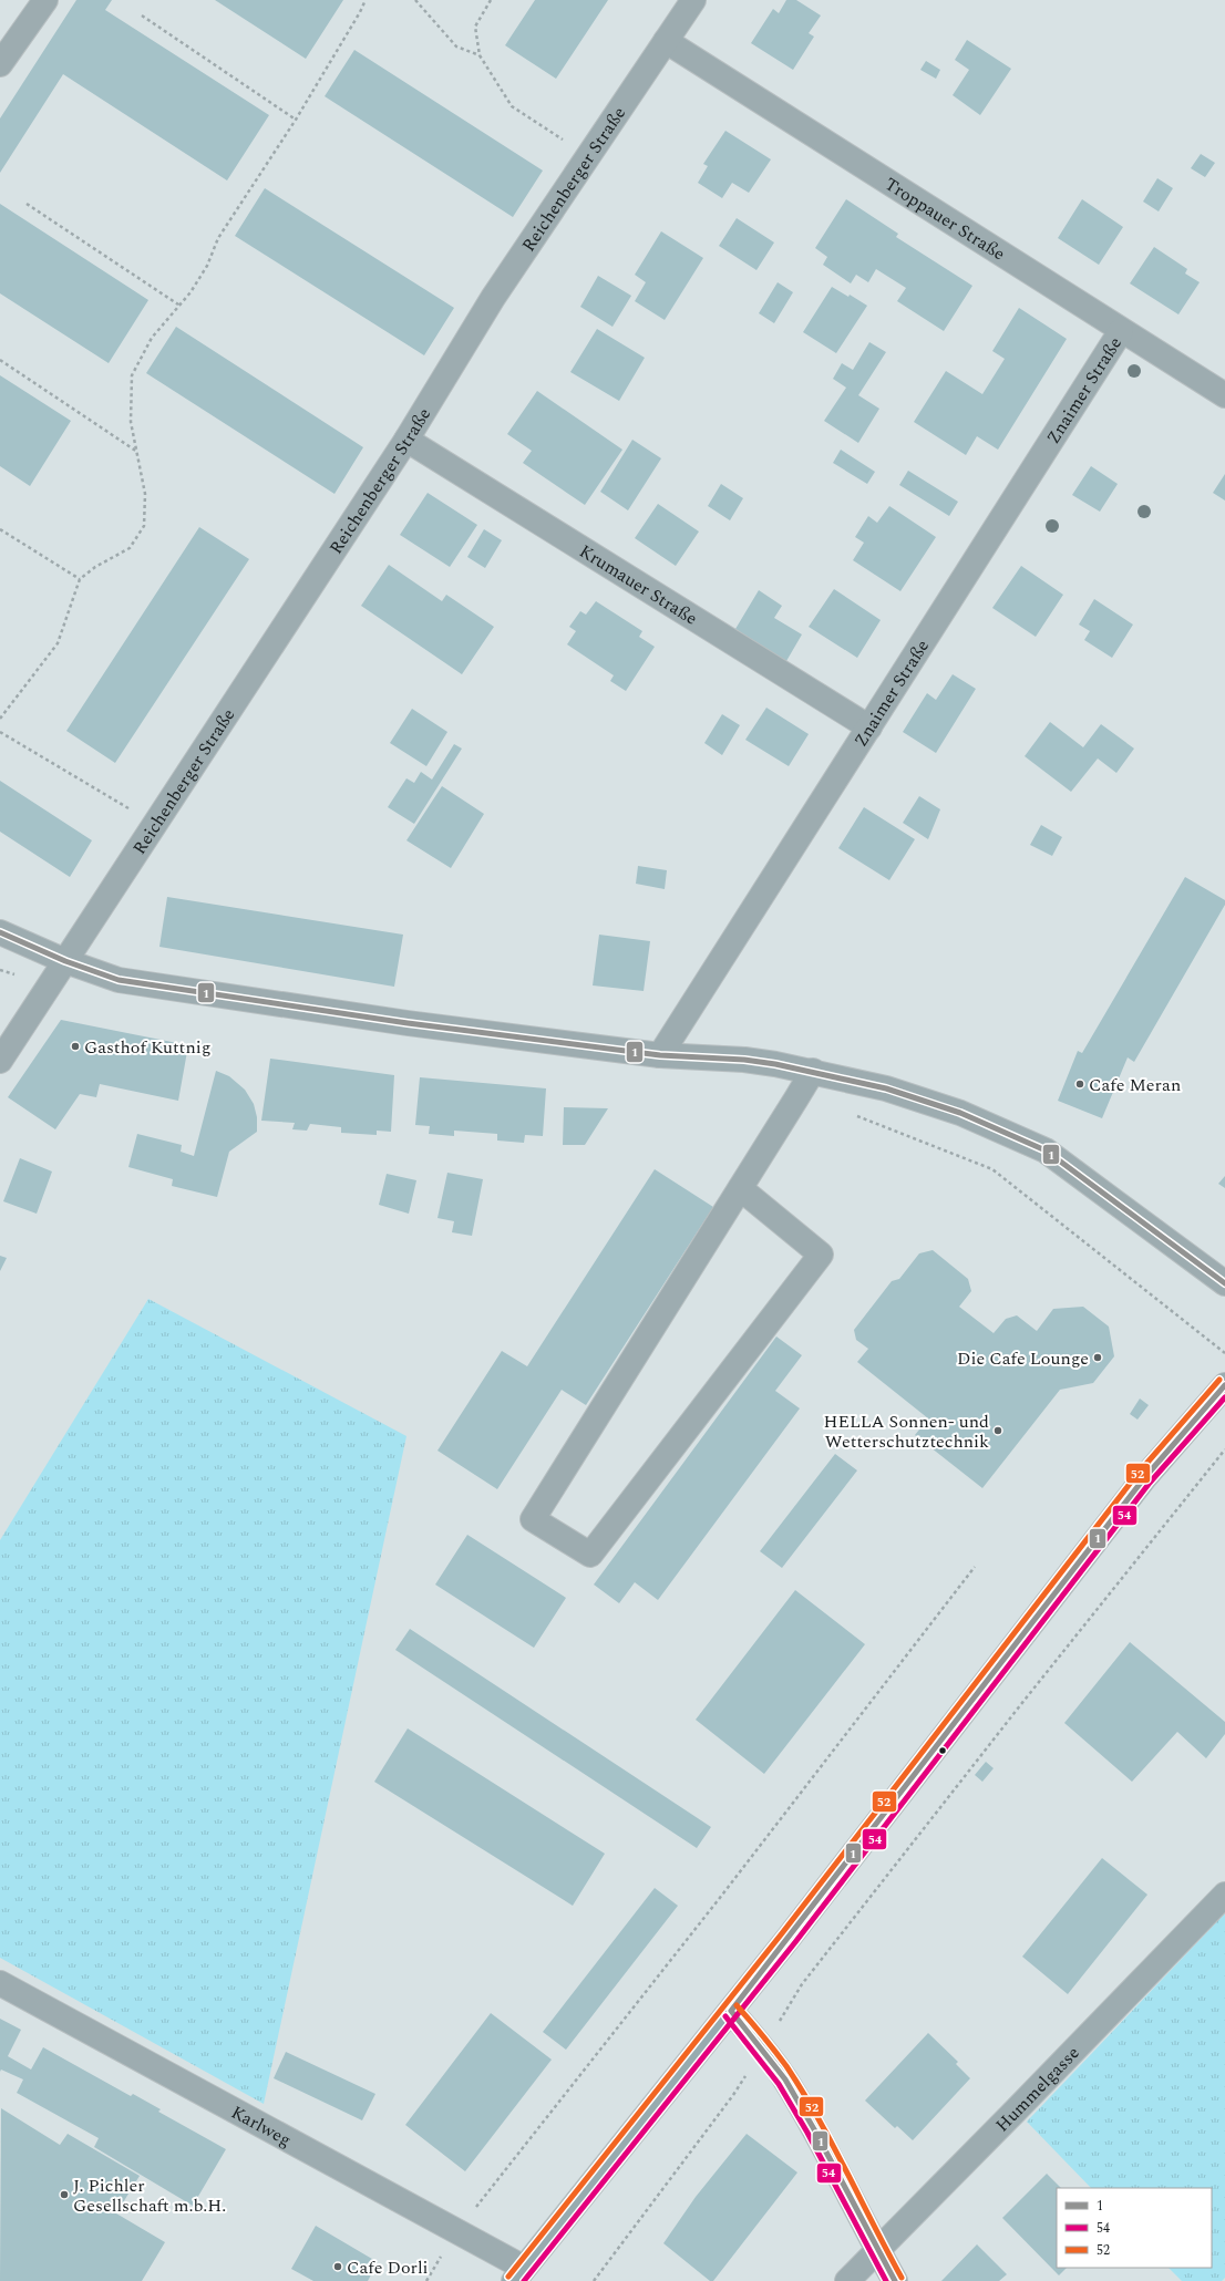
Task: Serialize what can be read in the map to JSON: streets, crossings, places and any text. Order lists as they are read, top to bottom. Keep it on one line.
{"streets":{"street":["Reichenberger Straße","Troppauer Straße","Znaimer Straße","Krumauer Straße","Hummelgasse","Karlweg"]},"crossings":[["Reichenberger Straße","Troppauer Straße"],["Reichenberger Straße","Krumauer Straße"],["Troppauer Straße","Znaimer Straße"],["Znaimer Straße","Krumauer Straße"]],"places":["Gasthof Kuttnig","Cafe Meran","Die Cafe Lounge","HELLA Sonnen- und Wetterschutztechnik","J. Pichler Gesellschaft m.b.H.","Cafe Dorli"],"lines":["transit line 1","transit line 52","transit line 54"],"legend":["1","54","52"]}
